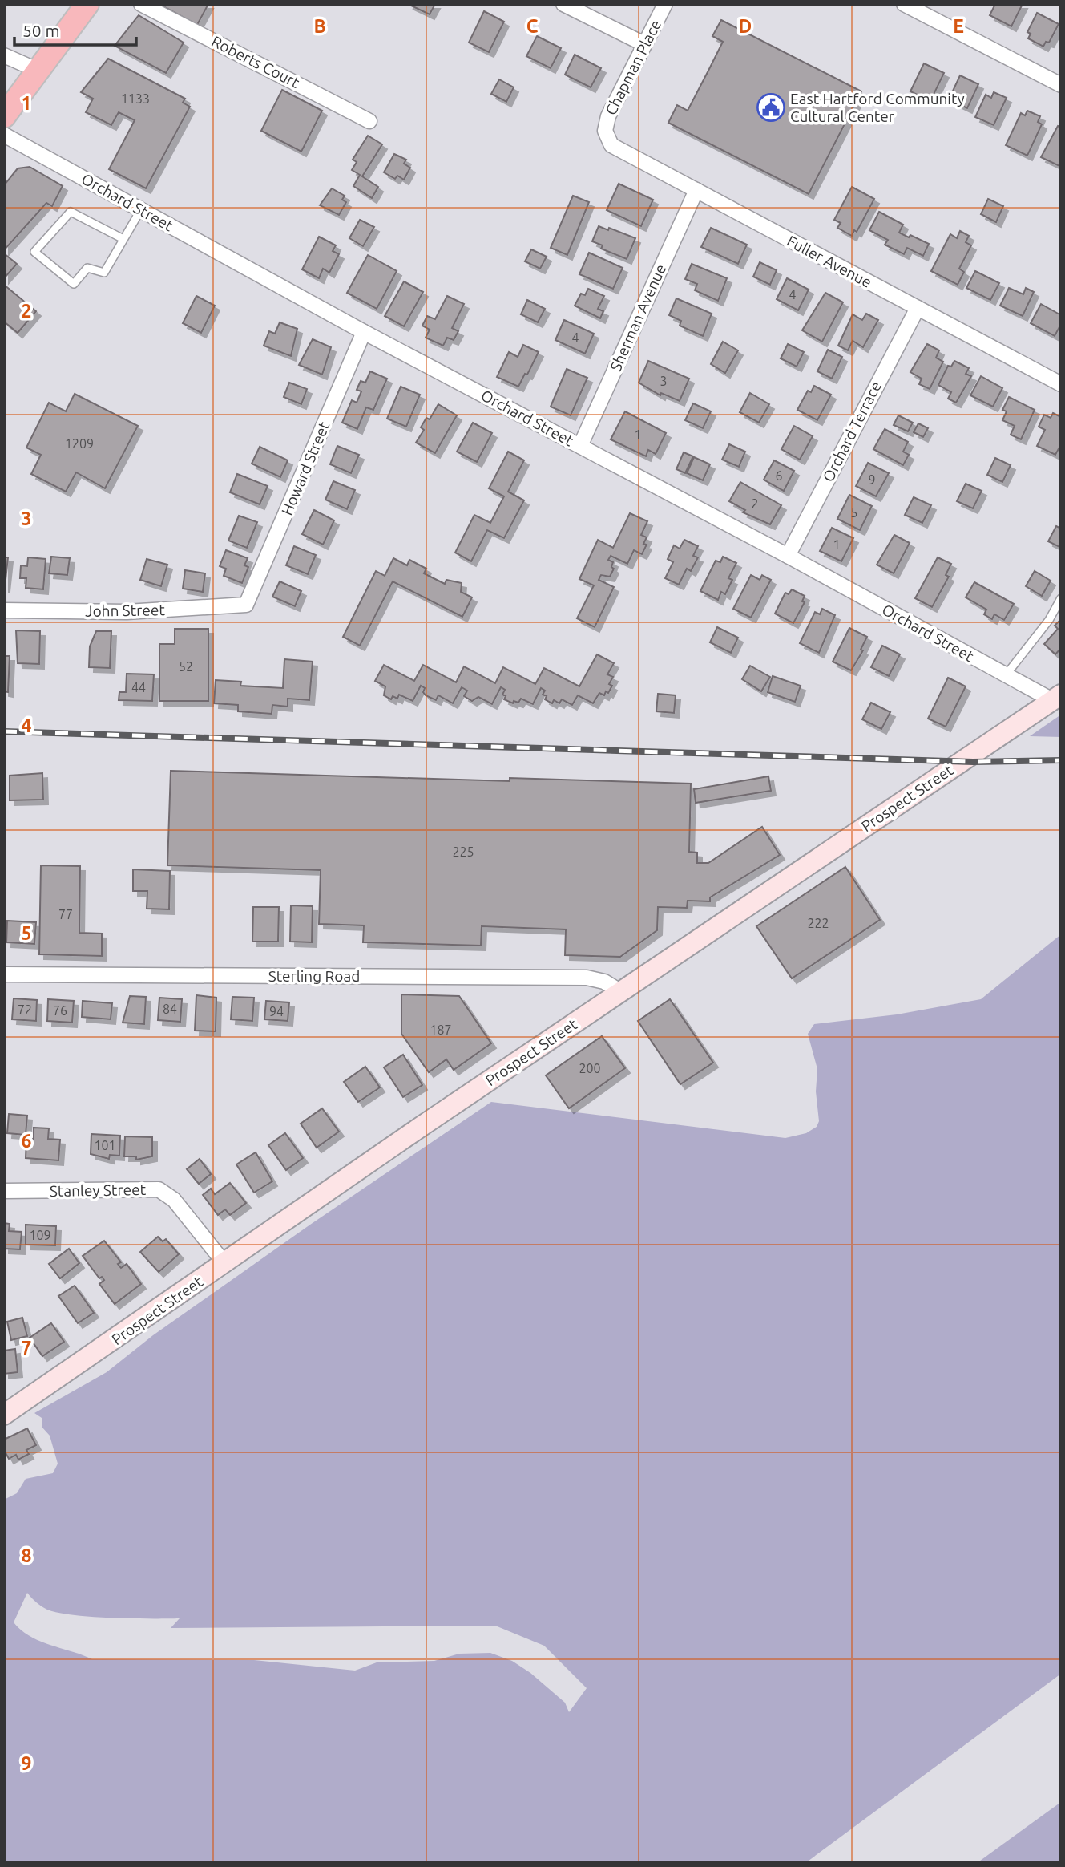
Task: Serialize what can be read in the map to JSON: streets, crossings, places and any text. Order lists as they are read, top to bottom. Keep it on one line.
{"streets":{"main road":["Prospect Street"],"street":["Roberts Court","Chapman Place","Orchard Street","Fuller Avenue","Sherman Avenue","Orchard Terrace","Howard Street","John Street","Sterling Road","Stanley Street"]},"crossings":[["Chapman Place","Fuller Avenue"],["Orchard Street","Sherman Avenue"],["Orchard Street","Orchard Terrace"],["Orchard Street","Howard Street"],["Orchard Street","Prospect Street"],["Fuller Avenue","Sherman Avenue"],["Fuller Avenue","Orchard Terrace"],["Howard Street","John Street"],["Prospect Street","Sterling Road"],["Prospect Street","Stanley Street"]],"places":{"public building":["East Hartford Community Cultural Center"]},"house_numbers":["1133","4","4","3","1","1209","6","9","2","5","1","52","44","225","77","222","84","72","76","94","187","200","101","109"],"scale_bar":"50 m","grid":{"columns":["B","C","D","E"],"rows":["1","2","3","4","5","6","7","8","9"]}}
